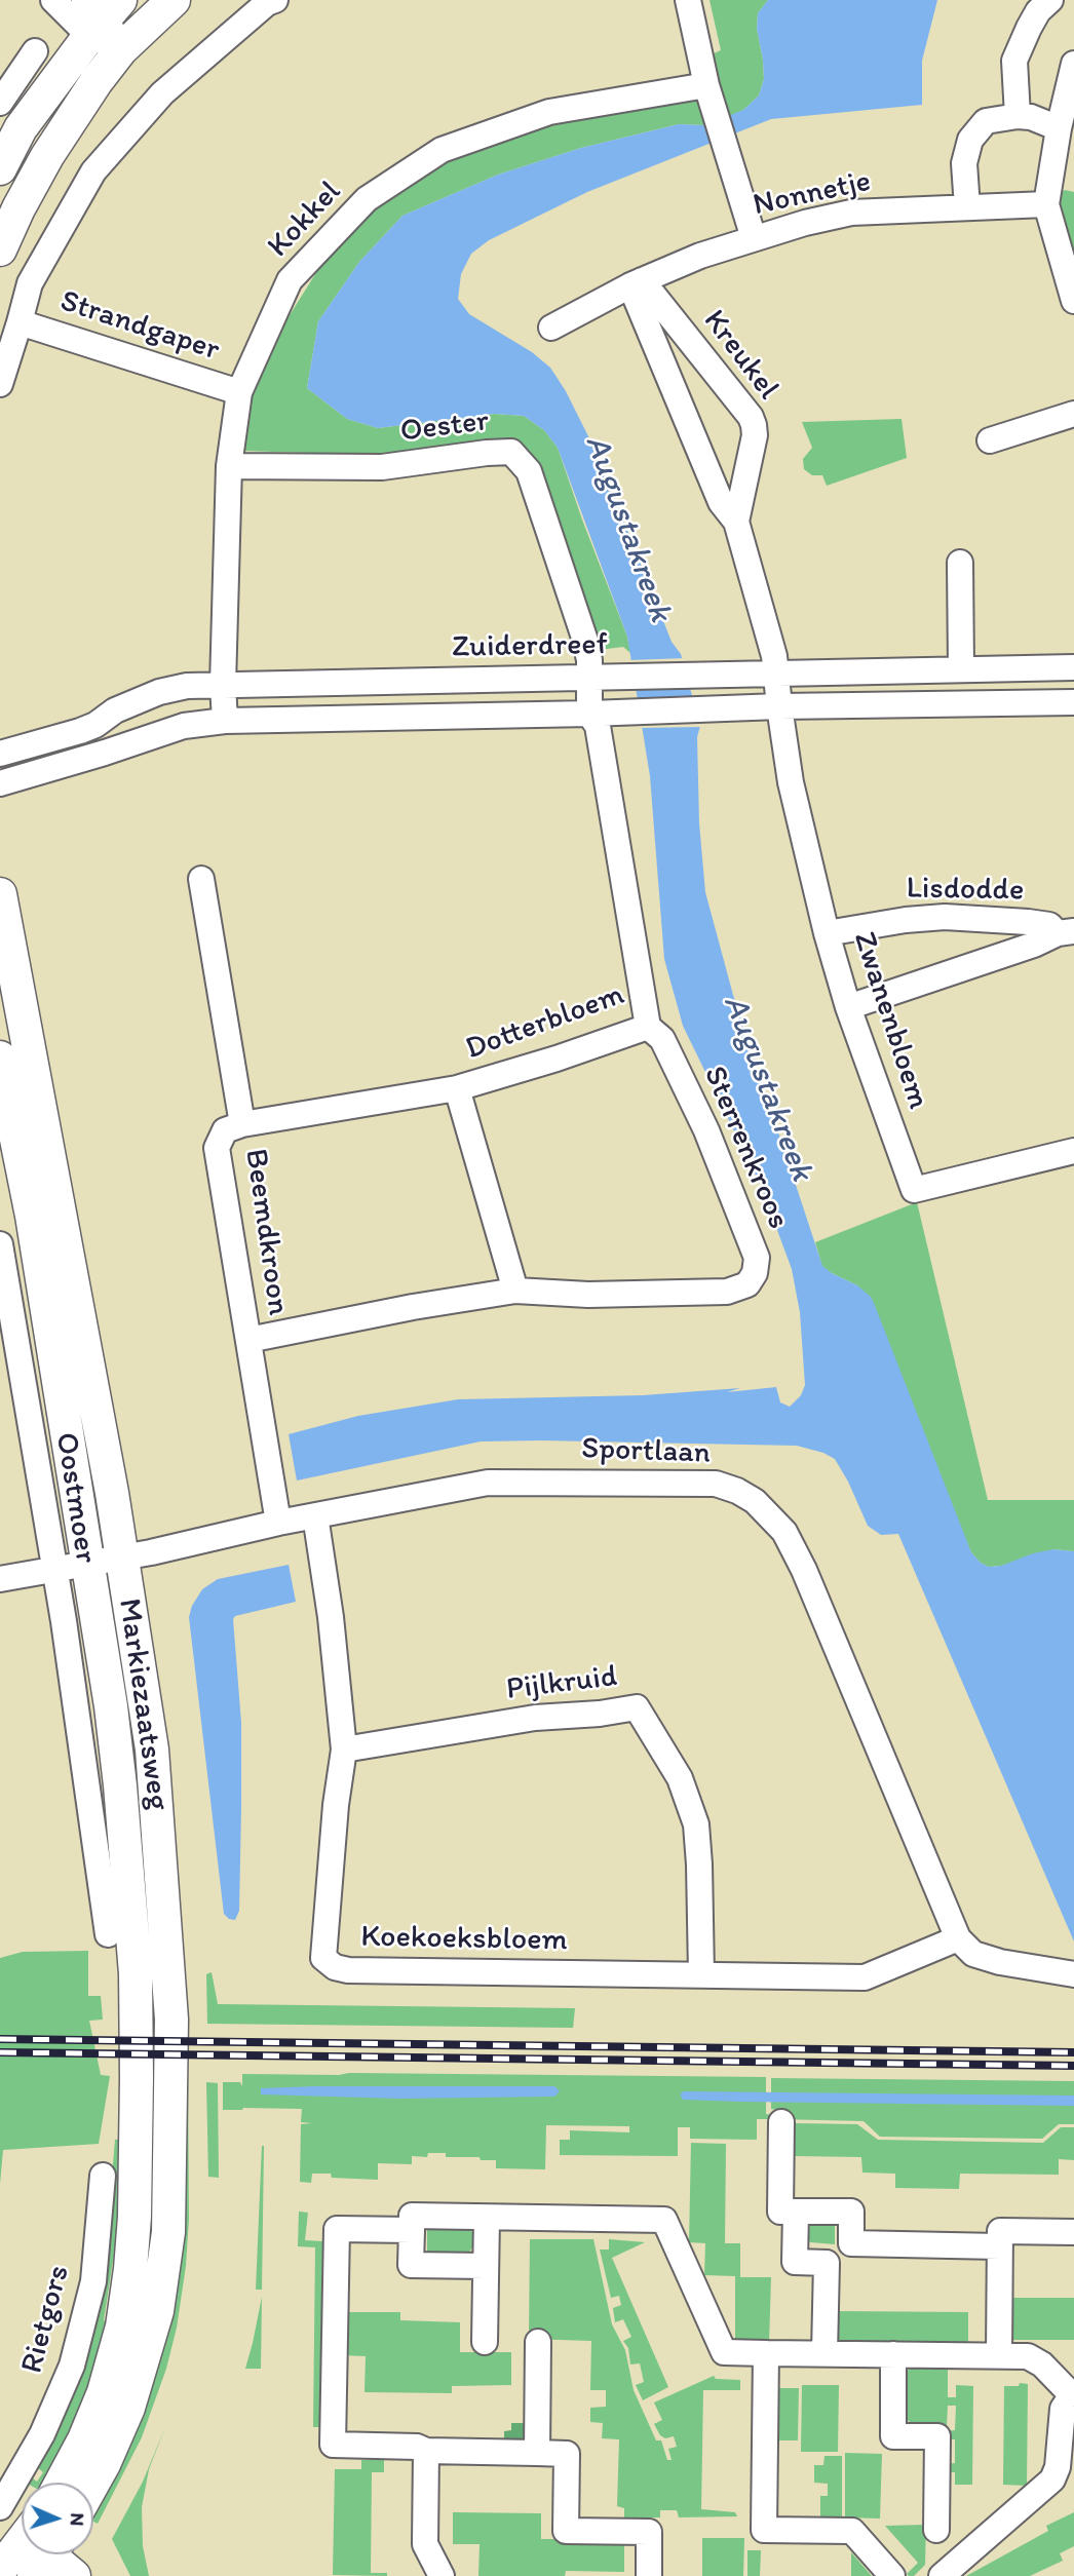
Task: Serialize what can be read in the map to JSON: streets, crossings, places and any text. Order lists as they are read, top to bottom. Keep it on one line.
{"streets":{"main road":["Markiezaatsweg"],"street":["Nonnetje","Kokkel","Strandgaper","Kreukel","Oester","Zuiderdreef","Lisdodde","Zwanenbloem","Dotterbloem","Sterrenkroos","Beemdkroon","Sportlaan","Oostmoer","Pijlkruid","Koekoeksbloem","Rietgors"]},"crossings":[["Nonnetje","Kreukel"],["Kokkel","Strandgaper"],["Kokkel","Oester"],["Kokkel","Zuiderdreef"],["Kreukel","Zuiderdreef"],["Kreukel","Zwanenbloem"],["Oester","Zuiderdreef"],["Zuiderdreef","Zwanenbloem"],["Lisdodde","Zwanenbloem"],["Dotterbloem","Sterrenkroos"],["Dotterbloem","Beemdkroon"],["Sterrenkroos","Beemdkroon"],["Beemdkroon","Sportlaan"],["Sportlaan","Oostmoer"],["Sportlaan","Markiezaatsweg"],["Sportlaan","Koekoeksbloem"],["Pijlkruid","Koekoeksbloem"]],"water":["Augustakreek"],"north":"right"}
